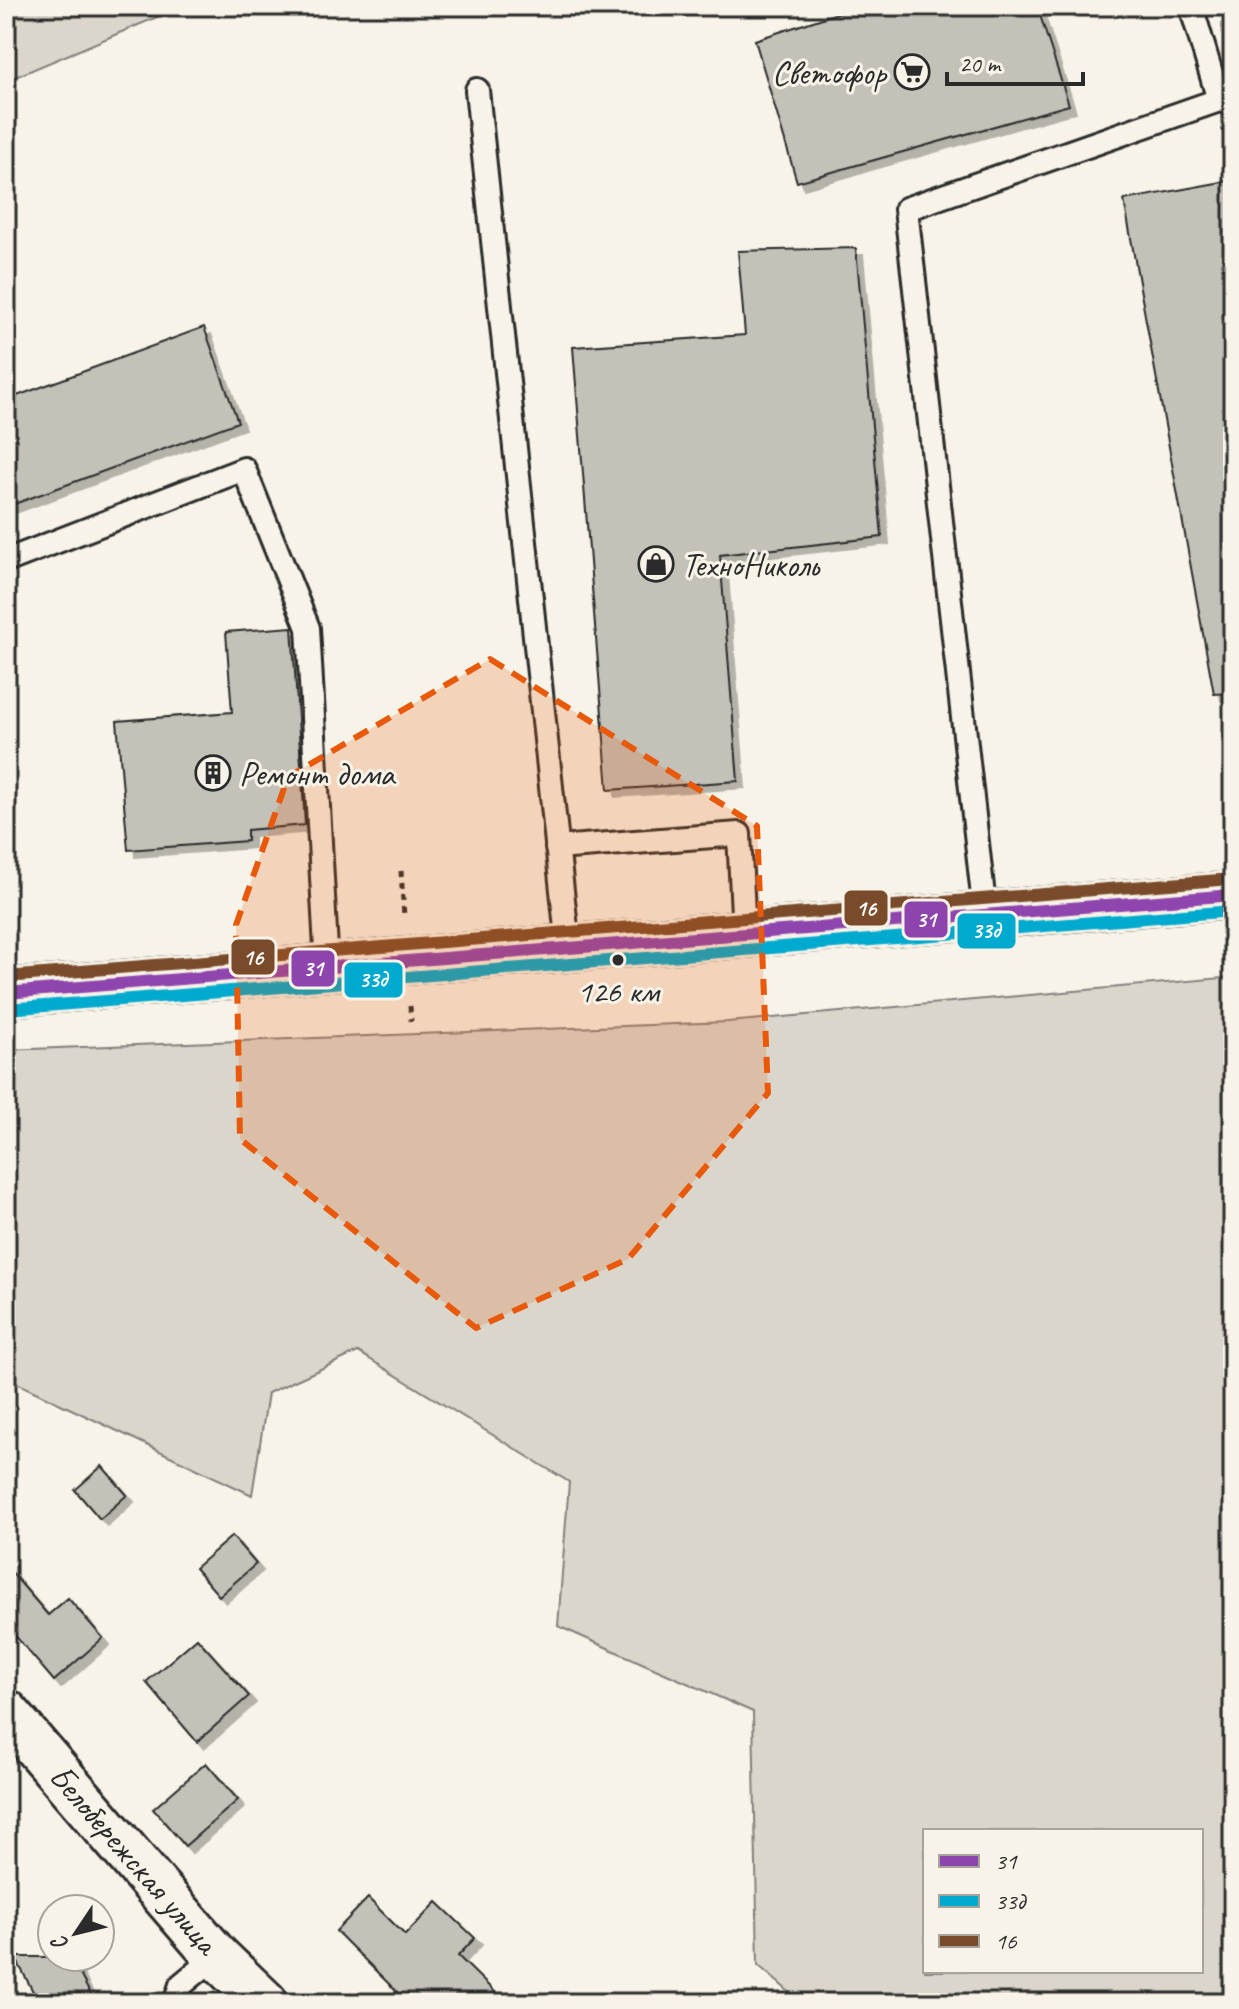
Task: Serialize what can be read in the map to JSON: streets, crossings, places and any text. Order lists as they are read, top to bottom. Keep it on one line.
{"streets":{"main road":["Белобережская улица"]},"places":{"supermarket":["Светофор"],"shop":["ТехноНиколь"],"building":["Ремонт дома"],"other":["126 км"]},"lines":["transit line 16","transit line 31","transit line 33д"],"legend":["31","33д","16"],"scale_bar":"20 m","north":"bottom left"}
